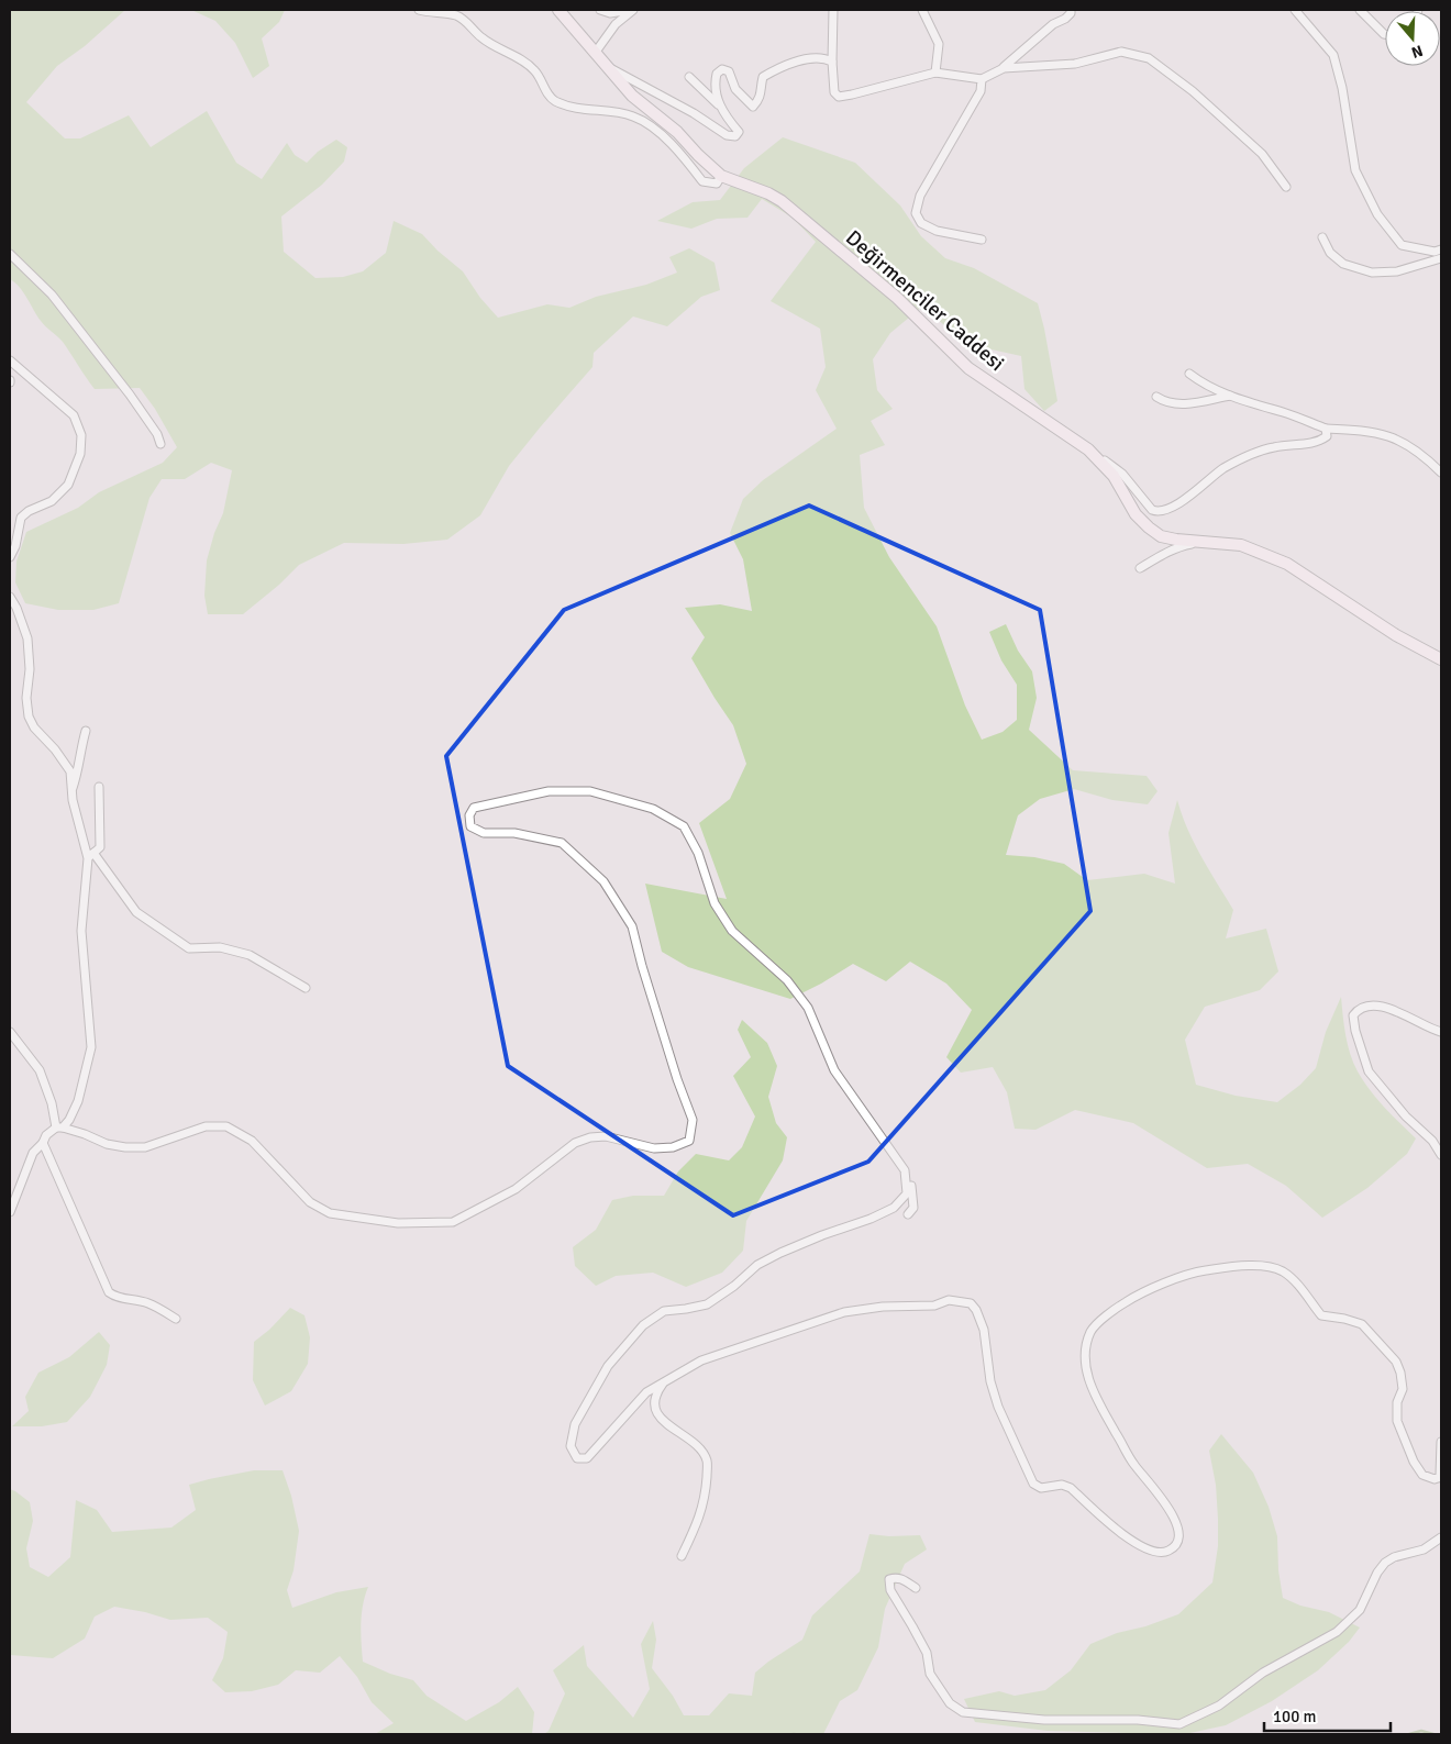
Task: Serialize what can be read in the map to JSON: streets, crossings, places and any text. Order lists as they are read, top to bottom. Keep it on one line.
{"streets":{"main road":["Değirmenciler Caddesi"]},"scale_bar":"100 m","north":"bottom"}
